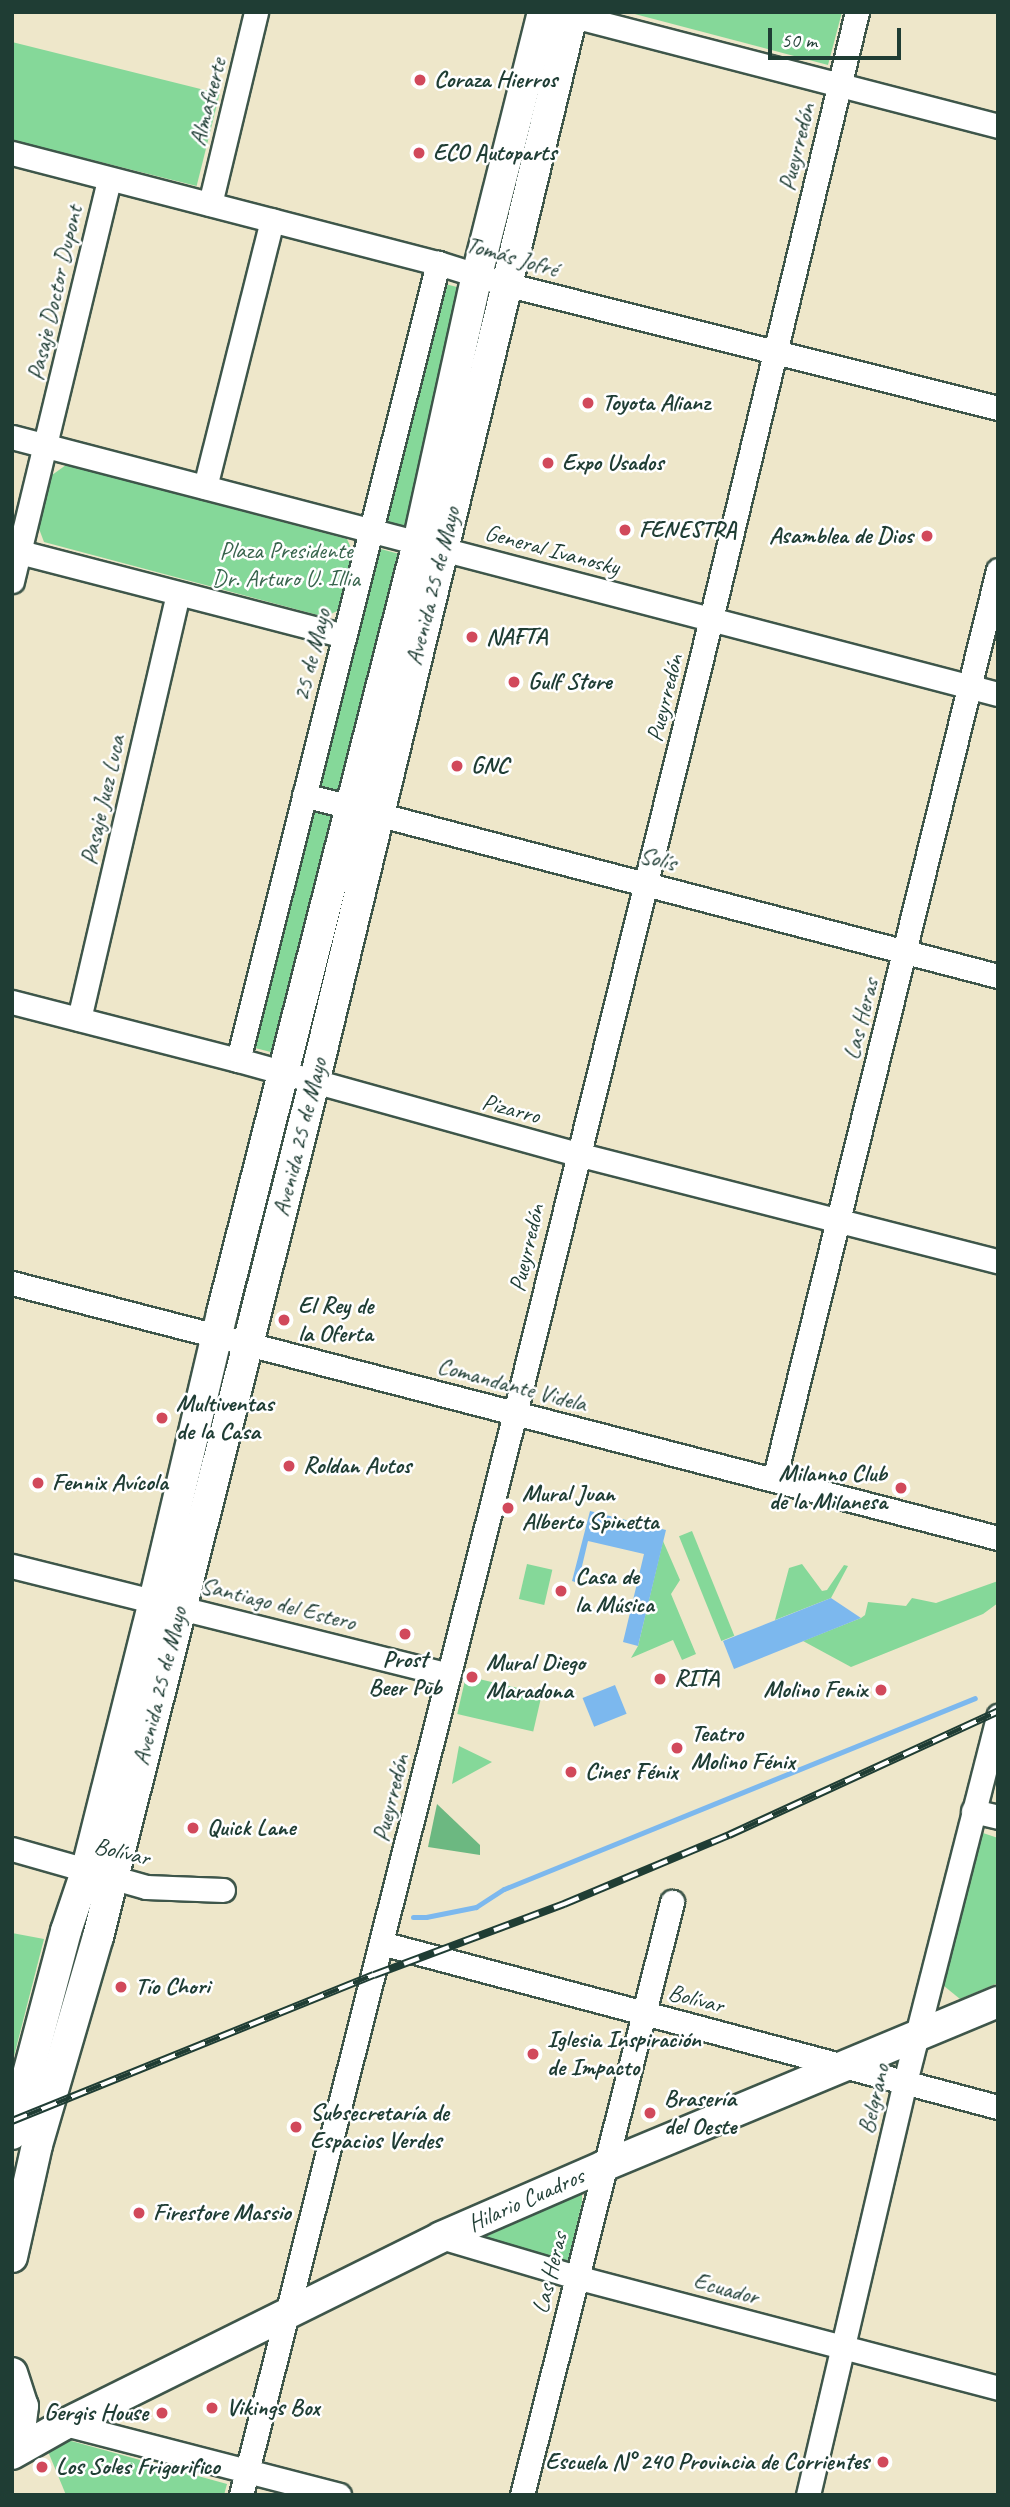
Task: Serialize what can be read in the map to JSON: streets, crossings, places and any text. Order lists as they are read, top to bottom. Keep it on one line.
{"streets":{"main road":["Avenida 25 de Mayo","Hilario Cuadros"],"street":["Almafuerte","Pueyrredón","Tomás Jofré","Pasaje Doctor Dupont","General Ivanosky","25 de Mayo","Pasaje Juez Luca","Solís","Las Heras","Pizarro","Comandante Videla","Santiago del Estero","Bolívar","Belgrano","Ecuador"]},"crossings":[["Almafuerte","Tomás Jofré"],["Pueyrredón","Tomás Jofré"],["Pueyrredón","General Ivanosky"],["Pueyrredón","Solís"],["Pueyrredón","Pizarro"],["Pueyrredón","Comandante Videla"],["Pueyrredón","Santiago del Estero"],["Pueyrredón","Bolívar"],["Pueyrredón","Hilario Cuadros"],["Tomás Jofré","Pasaje Doctor Dupont"],["Tomás Jofré","Avenida 25 de Mayo"],["Tomás Jofré","25 de Mayo"],["Pasaje Doctor Dupont","General Ivanosky"],["General Ivanosky","Avenida 25 de Mayo"],["General Ivanosky","25 de Mayo"],["General Ivanosky","Las Heras"],["Avenida 25 de Mayo","Solís"],["Avenida 25 de Mayo","Pizarro"],["Avenida 25 de Mayo","Comandante Videla"],["Avenida 25 de Mayo","Santiago del Estero"],["Avenida 25 de Mayo","Bolívar"],["25 de Mayo","Solís"],["25 de Mayo","Pizarro"],["Pasaje Juez Luca","Pizarro"],["Solís","Las Heras"],["Las Heras","Pizarro"],["Las Heras","Comandante Videla"],["Las Heras","Bolívar"],["Las Heras","Hilario Cuadros"],["Las Heras","Ecuador"],["Bolívar","Belgrano"],["Bolívar","Hilario Cuadros"],["Belgrano","Hilario Cuadros"],["Belgrano","Ecuador"],["Hilario Cuadros","Ecuador"]],"parks":["Plaza Presidente Dr. Arturo U. Illia"],"places":["Coraza Hierros","ECO Autoparts","Toyota Alianz","Expo Usados","FENESTRA","Asamblea de Dios","NAFTA","Gulf Store","GNC","El Rey de la Oferta","Multiventas de la Casa","Roldan Autos","Fennix Avícola","Milanno Club de la Milanesa","Mural Juan Alberto Spinetta","Casa de la Música","Prost Beer Pub","Mural Diego Maradona","RITA","Molino Fenix","Teatro Molino Fénix","Cines Fénix","Quick Lane","Tío Chori","Iglesia Inspiración de Impacto","Brasería del Oeste","Subsecretaría de Espacios Verdes","Firestore Massio","Vikings Box","Gergis House","Escuela N° 240 Provincia de Corrientes","Los Soles Frigorifico"],"scale_bar":"50 m"}
